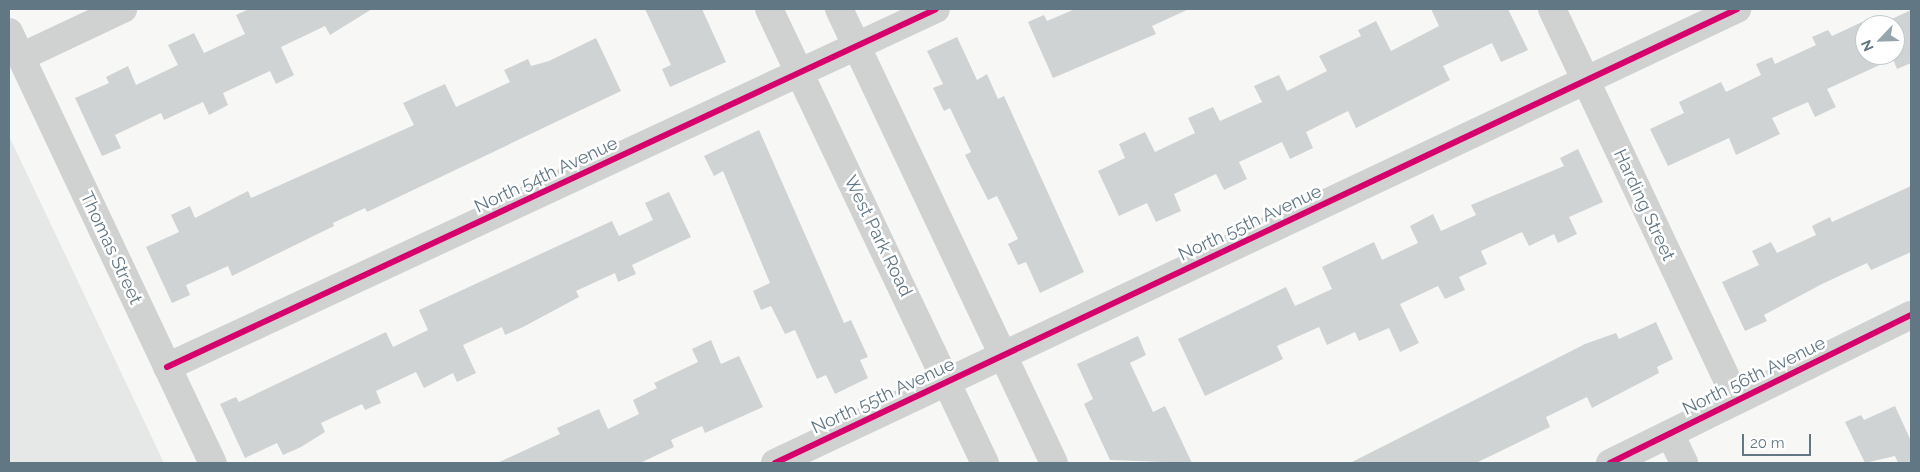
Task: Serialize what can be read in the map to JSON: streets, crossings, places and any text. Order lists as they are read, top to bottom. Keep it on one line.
{"streets":{"street":["North 54th Avenue","Harding Street","North 55th Avenue","West Park Road","Thomas Street","North 56th Avenue"]},"crossings":[["North 54th Avenue","West Park Road"],["North 54th Avenue","Thomas Street"],["Harding Street","North 55th Avenue"],["Harding Street","North 56th Avenue"],["North 55th Avenue","West Park Road"]],"scale_bar":"20 m","north":"bottom left"}
